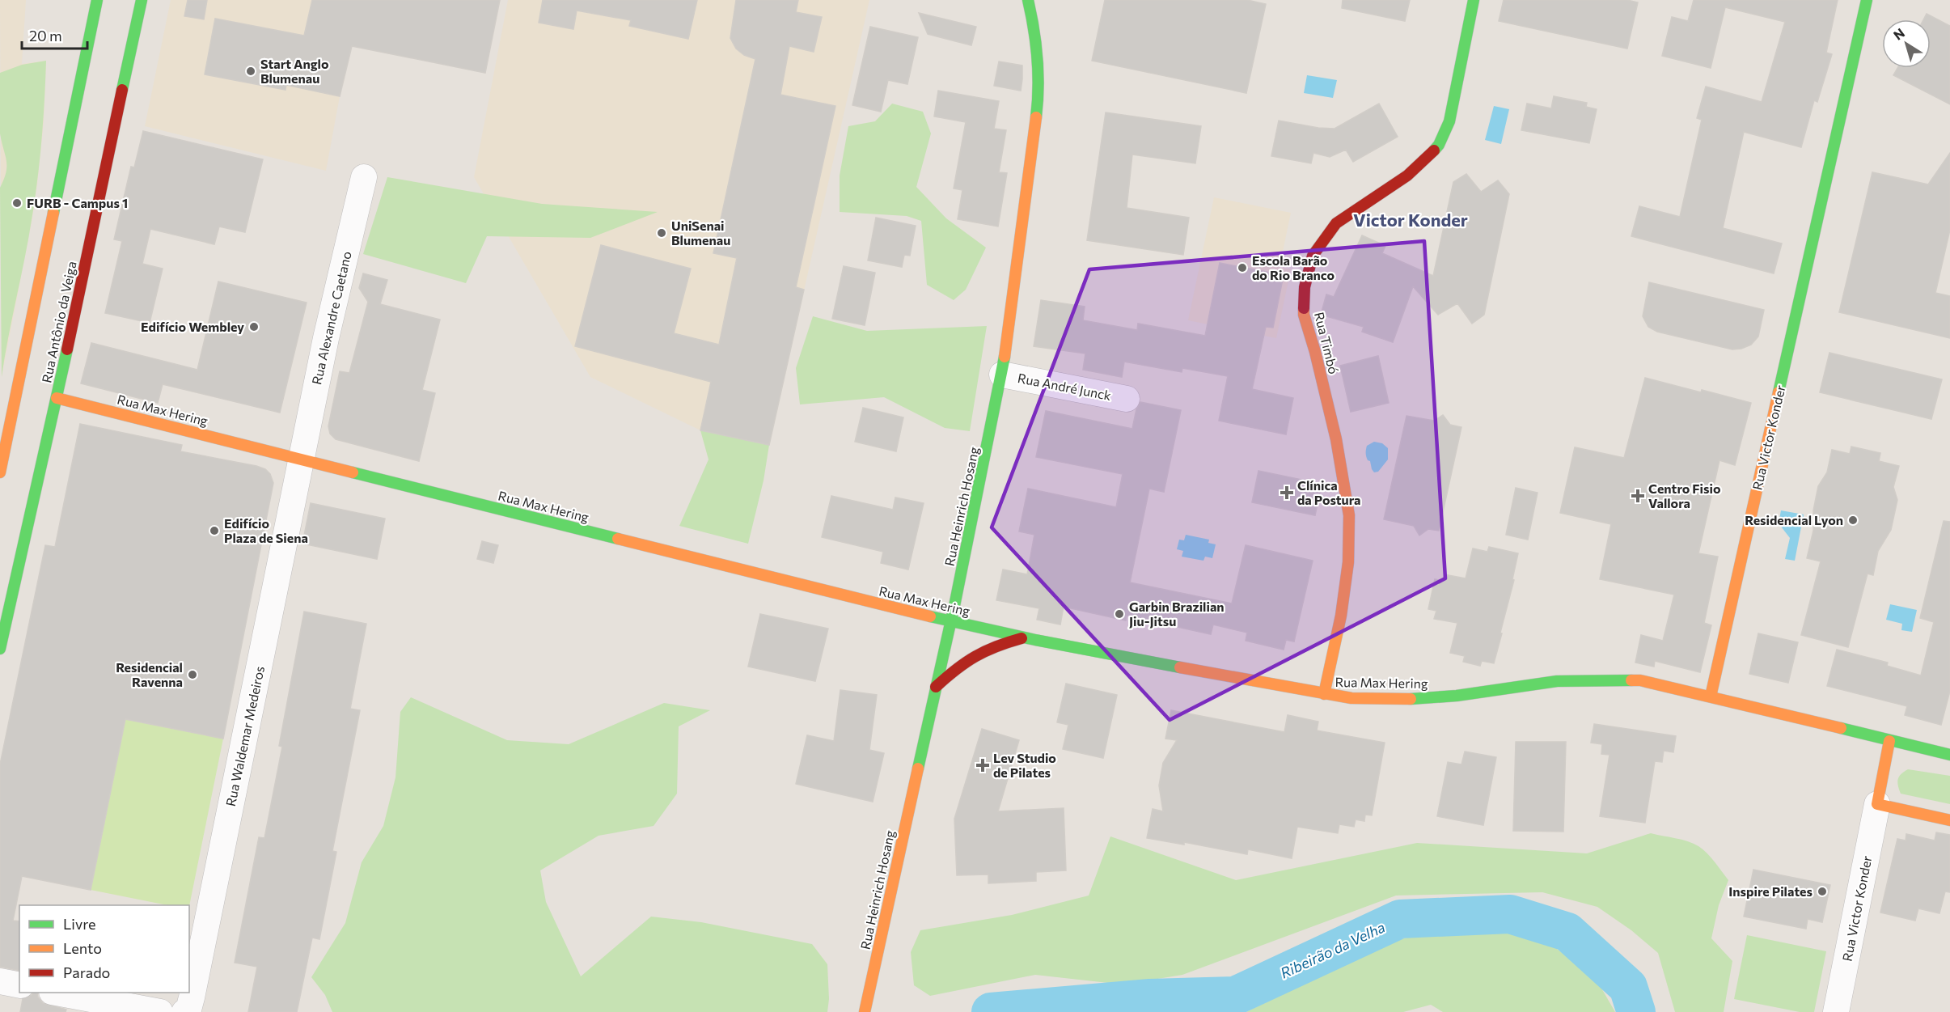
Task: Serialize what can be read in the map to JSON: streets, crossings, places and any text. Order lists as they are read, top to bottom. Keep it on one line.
{"streets":{"main road":["Rua Antônio da Veiga","Rua Timbó","Rua Max Hering","Rua Victor Konder","Rua Heinrich Hosang"],"street":["Rua Alexandre Caetano","Rua André Junck","Rua Waldemar Medeiros"]},"crossings":[["Rua Alexandre Caetano","Rua Max Hering"],["Rua Alexandre Caetano","Rua Waldemar Medeiros"],["Rua Antônio da Veiga","Rua Max Hering"],["Rua Timbó","Rua Max Hering"],["Rua André Junck","Rua Heinrich Hosang"],["Rua Max Hering","Rua Victor Konder"],["Rua Max Hering","Rua Heinrich Hosang"],["Rua Max Hering","Rua Waldemar Medeiros"]],"districts":["Victor Konder"],"water":["Ribeirão da Velha"],"places":{"other":["Start Anglo Blumenau","FURB - Campus 1","UniSenai Blumenau","Escola Barão do Rio Branco","Edifício Wembley","Residencial Lyon","Edifício Plaza de Siena","Garbin Brazilian Jiu-Jitsu","Residencial Ravenna","Inspire Pilates"],"health":["Clínica da Postura","Centro Fisio Vallora","Lev Studio de Pilates"]},"legend":["Livre","Lento","Parado"],"scale_bar":"20 m","north":"top left"}
